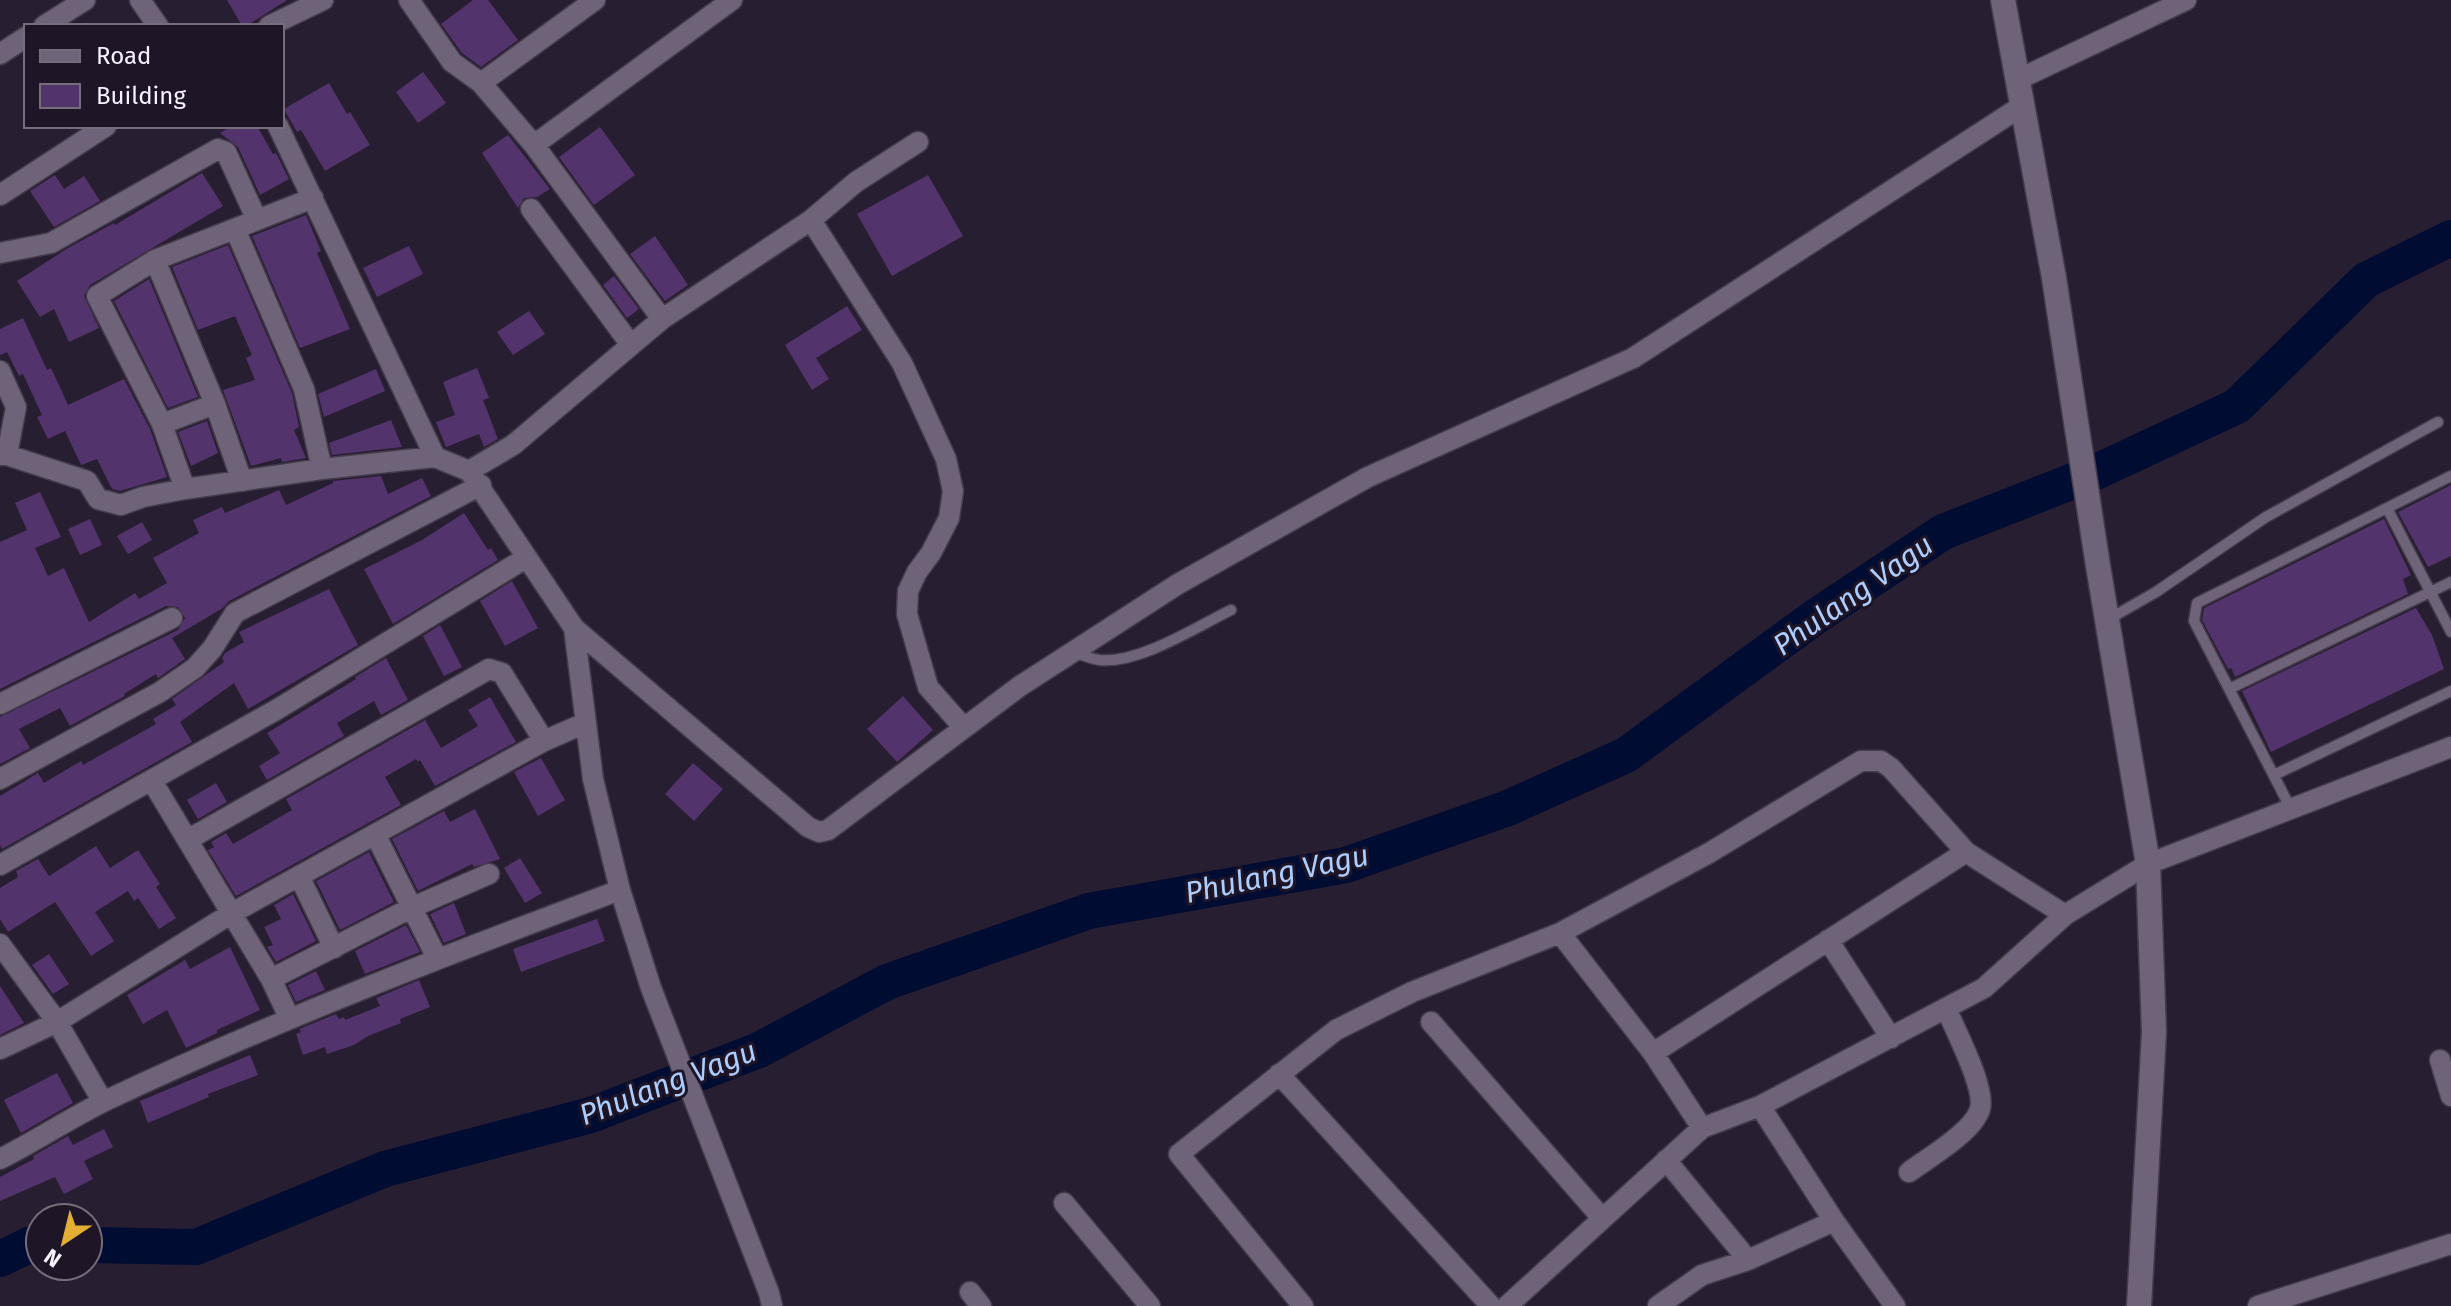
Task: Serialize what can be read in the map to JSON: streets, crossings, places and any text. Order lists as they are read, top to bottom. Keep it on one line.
{"water":["Phulang Vagu"],"legend":["Road","Building"],"north":"bottom left"}
